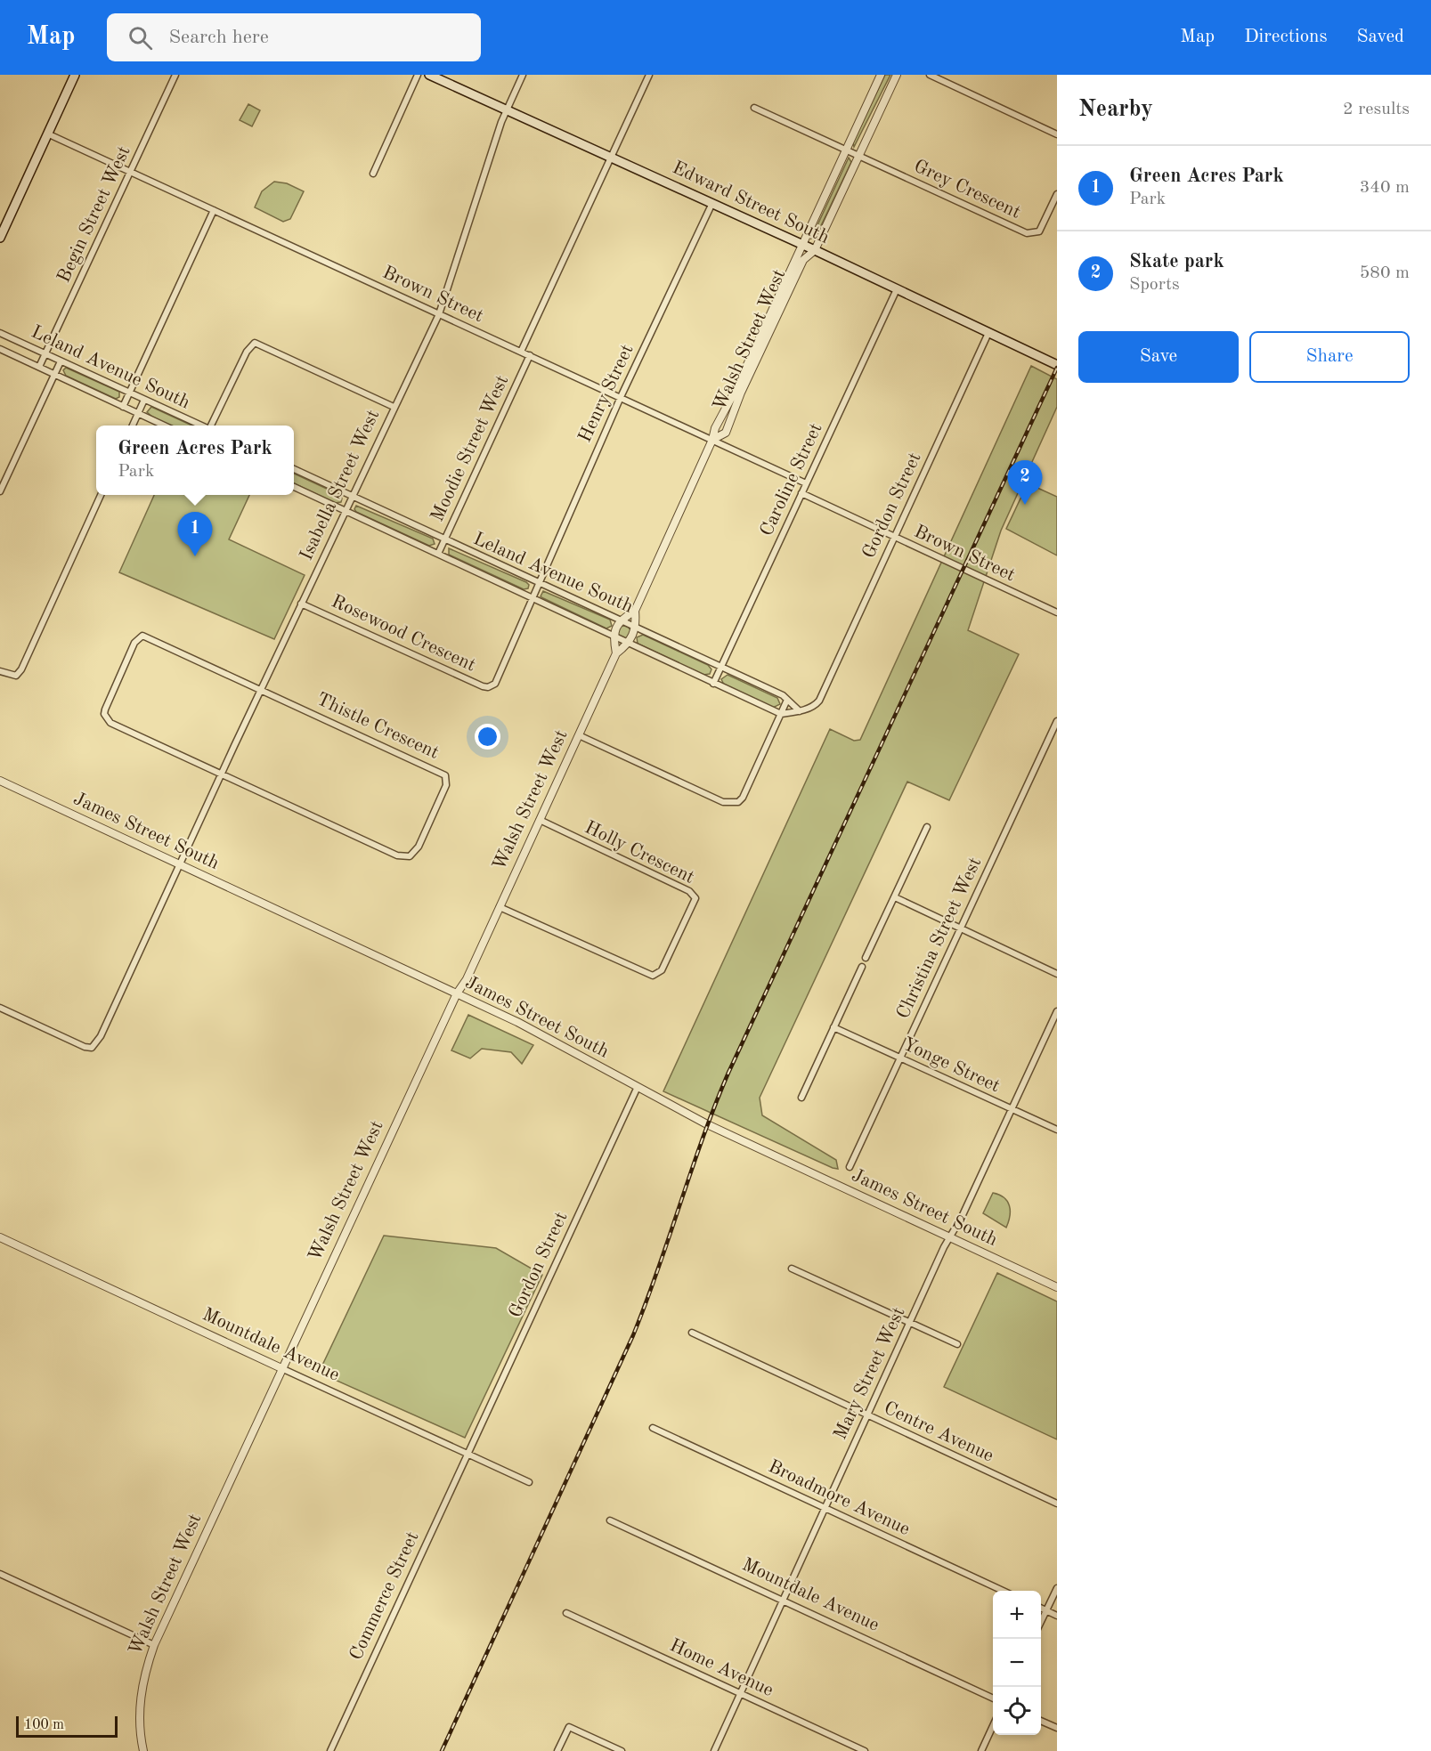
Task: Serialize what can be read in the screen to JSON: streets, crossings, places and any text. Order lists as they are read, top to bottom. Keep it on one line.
{"streets":{"main road":["Edward Street South"],"street":["Grey Crescent","Begin Street West","Brown Street","Walsh Street West","Leland Avenue South","Henry Street","Moodie Street West","Caroline Street","Isabella Street West","Gordon Street","Rosewood Crescent","Thistle Crescent","James Street South","Holly Crescent","Christina Street West","Yonge Street","Mountdale Avenue","Mary Street West","Centre Avenue","Broadmore Avenue","Commerce Street","Home Avenue"]},"crossings":[["Grey Crescent","Walsh Street West"],["Edward Street South","Walsh Street West"],["Edward Street South","Henry Street"],["Edward Street South","Caroline Street"],["Edward Street South","Isabella Street West"],["Edward Street South","Gordon Street"],["Begin Street West","Brown Street"],["Begin Street West","Leland Avenue South"],["Brown Street","Walsh Street West"],["Brown Street","Henry Street"],["Brown Street","Moodie Street West"],["Brown Street","Caroline Street"],["Brown Street","Isabella Street West"],["Brown Street","Gordon Street"],["Walsh Street West","Leland Avenue South"],["Walsh Street West","James Street South"],["Walsh Street West","Holly Crescent"],["Walsh Street West","Mountdale Avenue"],["Leland Avenue South","Henry Street"],["Leland Avenue South","Moodie Street West"],["Leland Avenue South","Caroline Street"],["Leland Avenue South","Isabella Street West"],["Leland Avenue South","Gordon Street"],["Leland Avenue South","Rosewood Crescent"],["Henry Street","Rosewood Crescent"],["Isabella Street West","Rosewood Crescent"],["Isabella Street West","Thistle Crescent"],["Isabella Street West","James Street South"],["Gordon Street","James Street South"],["Gordon Street","Mountdale Avenue"],["Gordon Street","Commerce Street"],["James Street South","Mary Street West"],["Christina Street West","Yonge Street"],["Yonge Street","Mary Street West"],["Mountdale Avenue","Mary Street West"],["Mountdale Avenue","Commerce Street"],["Mary Street West","Centre Avenue"],["Mary Street West","Broadmore Avenue"],["Mary Street West","Home Avenue"]],"scale_bar":"100 m","page":{"header":"Map","search":"Search here","nav":["Map","Directions","Saved"],"heading":["Nearby","2 results"],"list":[{"mark":"1","name":"Green Acres Park","note":"Park","value":"340 m"},{"mark":"2","name":"Skate park","note":"Sports","value":"580 m"}],"buttons":["Save","Share"],"popup":["Green Acres Park","Park"],"pins":["2","1"],"map_buttons":["+","−"],"scale":"100 m"}}
